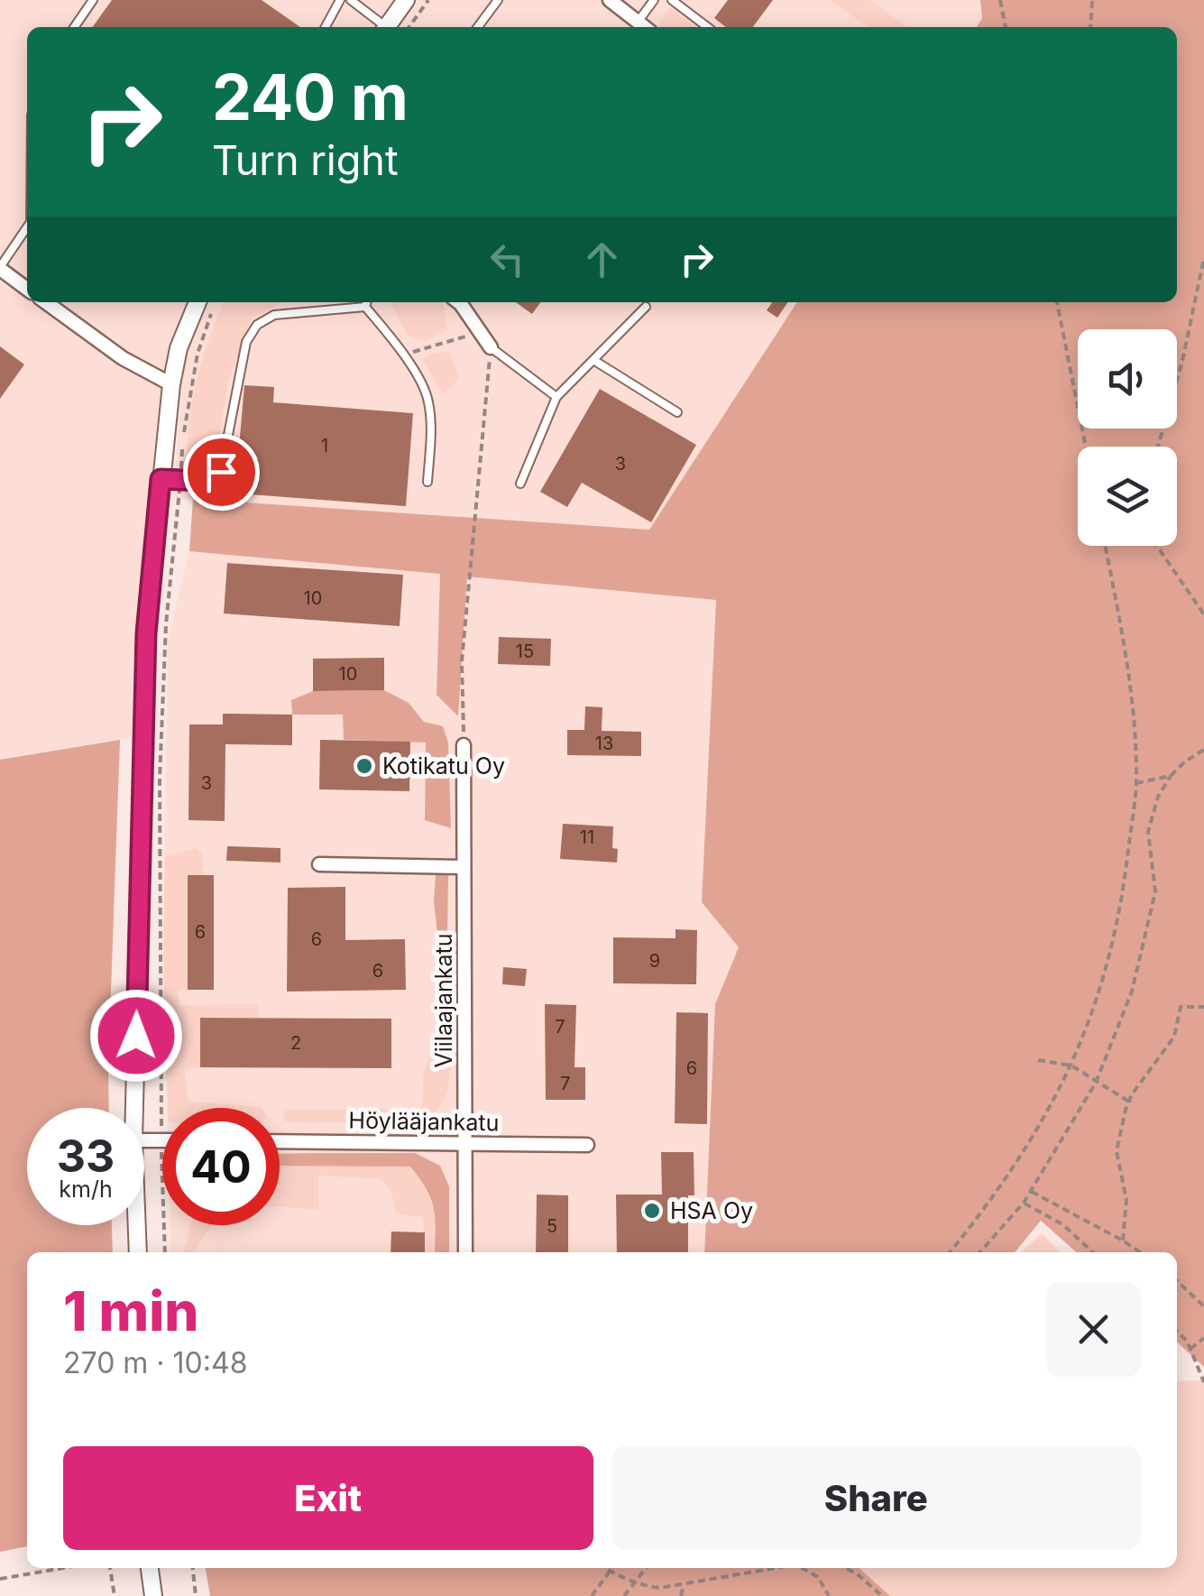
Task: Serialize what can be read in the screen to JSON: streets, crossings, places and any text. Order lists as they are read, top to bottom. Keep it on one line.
{"streets":{"street":["Viilaajankatu","Höylääjankatu"]},"crossings":[["Viilaajankatu","Höylääjankatu"]],"places":["Kotikatu Oy","HSA Oy"],"house_numbers":["1","3","10","15","10","13","3","11","6","6","9","6","7","2","6","7","5"],"page":{"turn":["240 m","Turn right"],"speed":"33 km/h","limit":"40","heading":["1 min","270 m · 10:48"],"buttons":["Exit","Share"]}}
